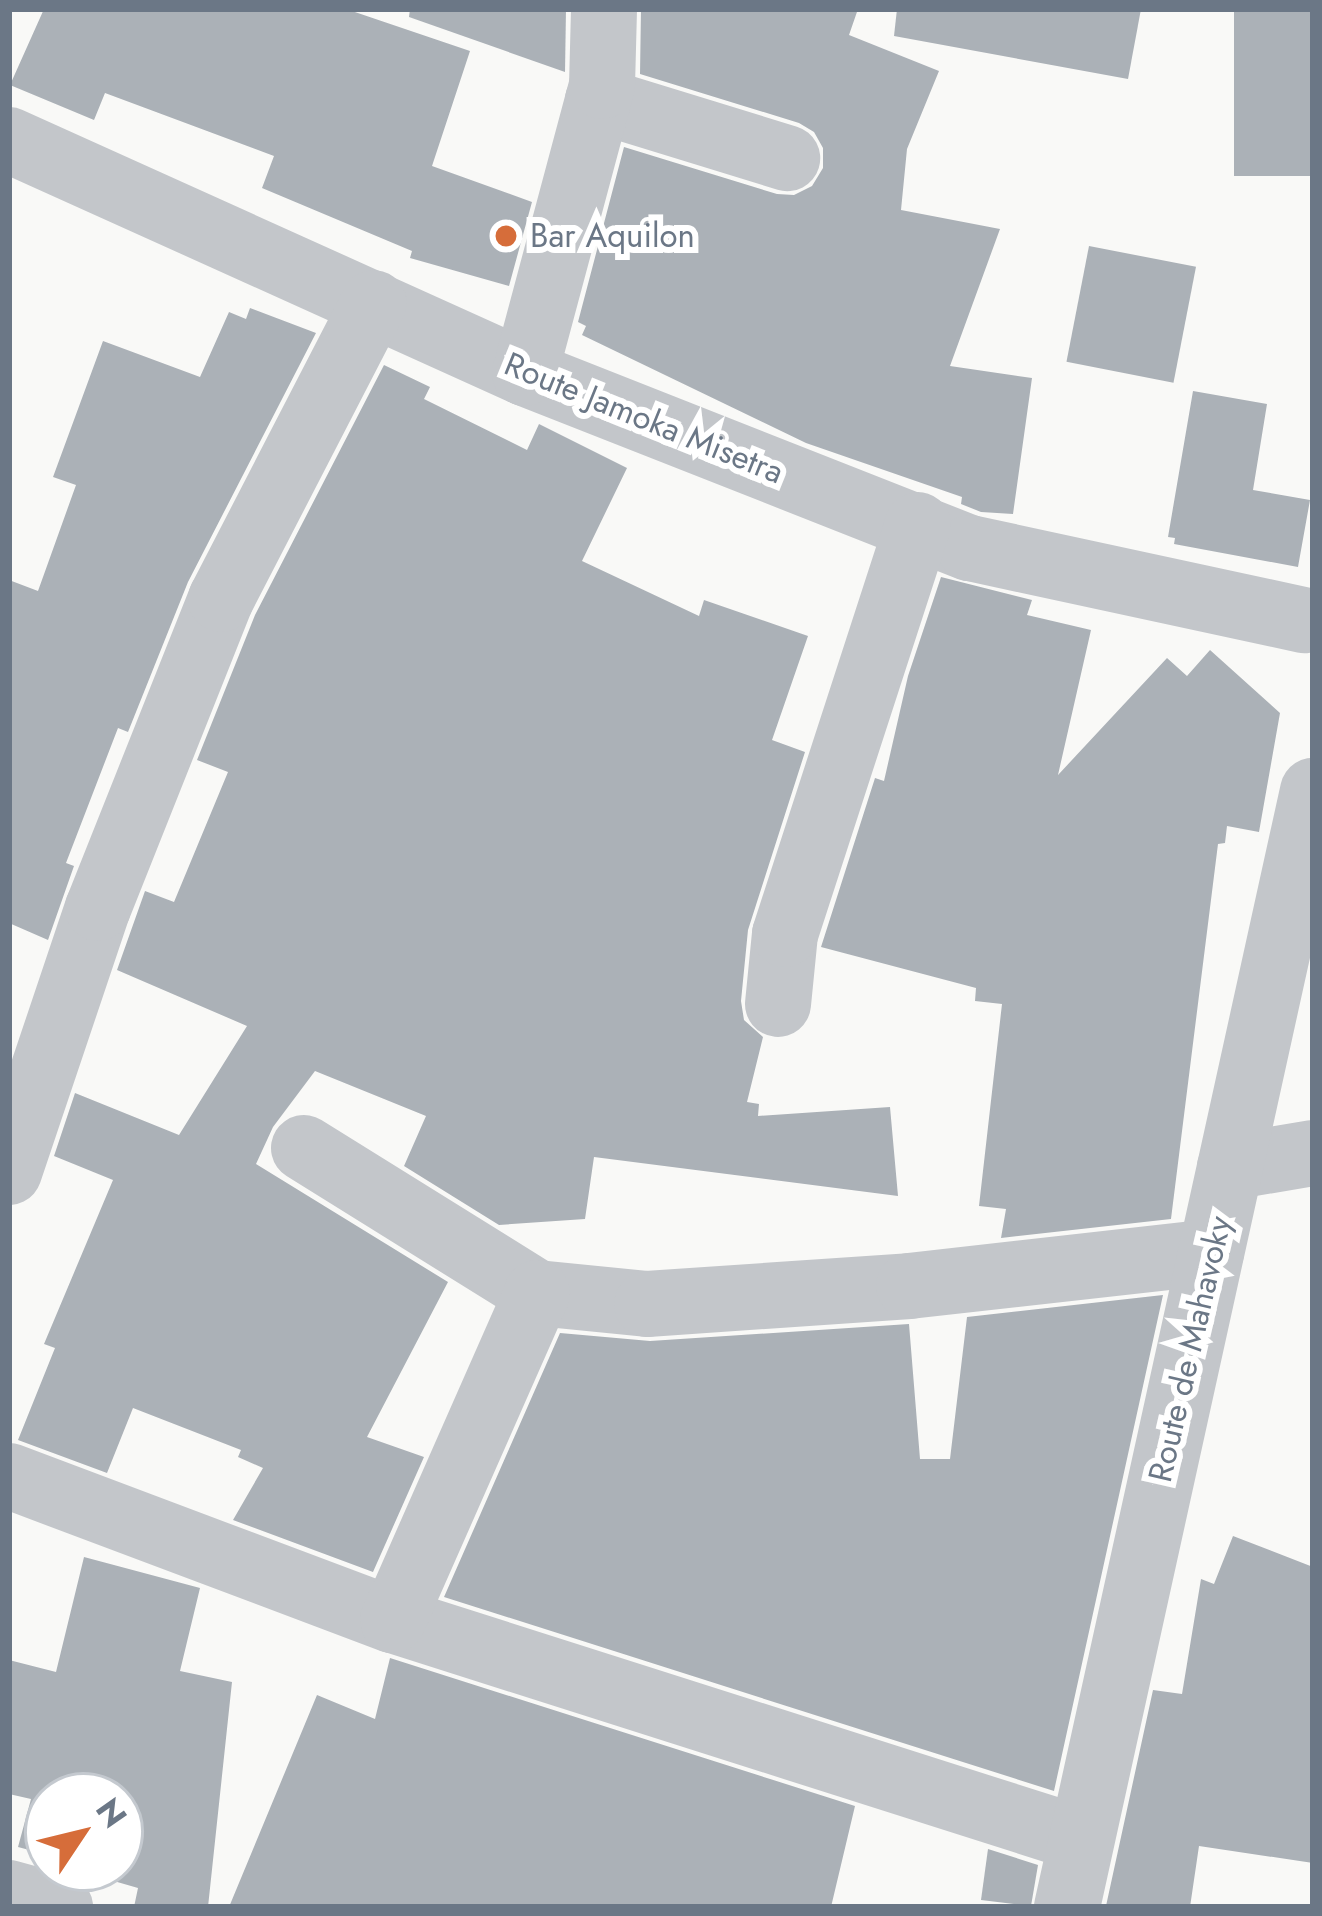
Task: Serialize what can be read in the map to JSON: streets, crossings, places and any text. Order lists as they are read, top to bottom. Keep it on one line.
{"streets":{"street":["Route Jamoka Misetra","Route de Mahavoky"]},"places":["Bar Aquilon"],"north":"top right"}
